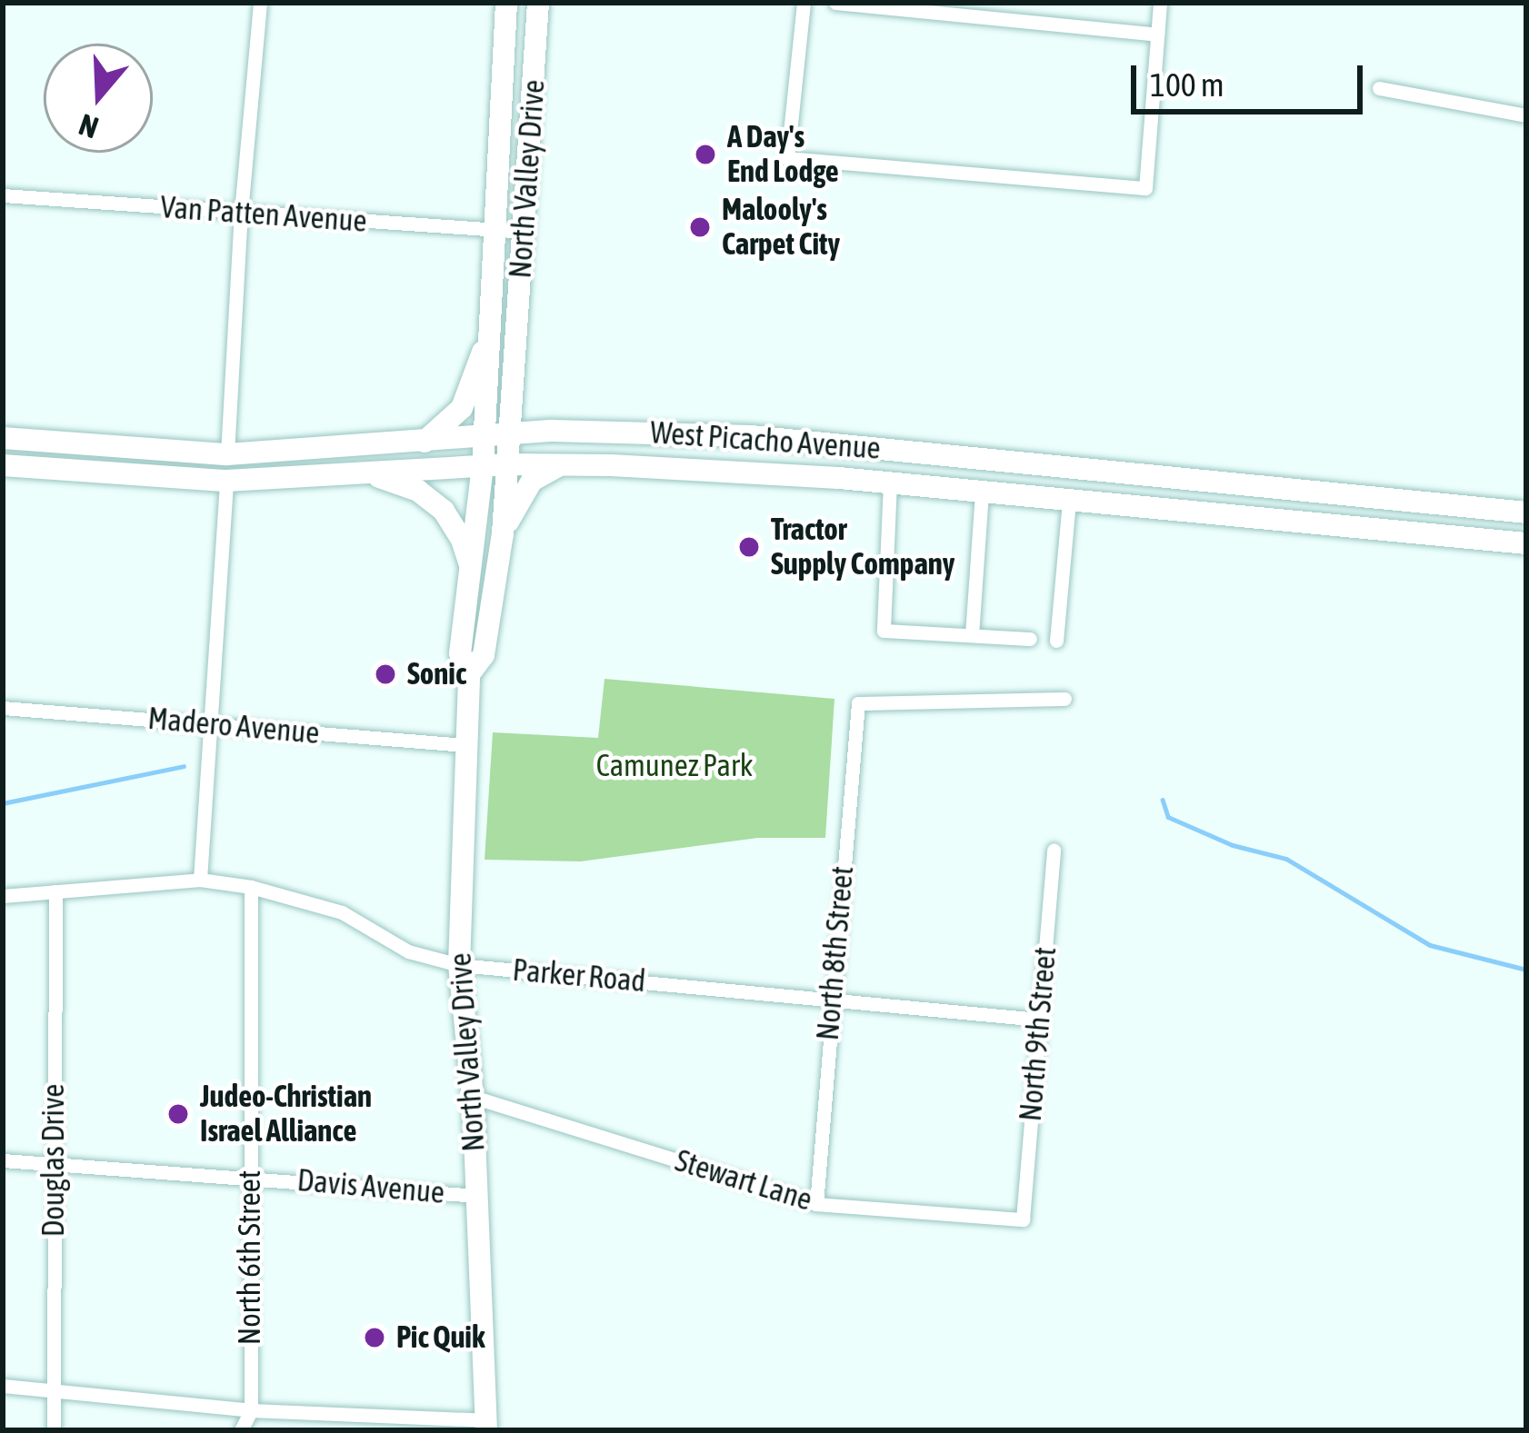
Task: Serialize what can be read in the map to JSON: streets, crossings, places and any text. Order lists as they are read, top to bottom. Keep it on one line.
{"streets":{"main road":["North Valley Drive","West Picacho Avenue"],"street":["Van Patten Avenue","Madero Avenue","North 8th Street","Parker Road","North 9th Street","Douglas Drive","Stewart Lane","Davis Avenue","North 6th Street"]},"crossings":[["North Valley Drive","Van Patten Avenue"],["North Valley Drive","West Picacho Avenue"],["North Valley Drive","Madero Avenue"],["North Valley Drive","Parker Road"],["North Valley Drive","Stewart Lane"],["North Valley Drive","Davis Avenue"],["North 8th Street","Parker Road"],["North 8th Street","Stewart Lane"],["Parker Road","North 9th Street"],["Parker Road","Douglas Drive"],["Parker Road","North 6th Street"],["North 9th Street","Stewart Lane"],["Douglas Drive","Davis Avenue"],["Davis Avenue","North 6th Street"]],"parks":["Camunez Park"],"places":["A Day's End Lodge","Malooly's Carpet City","Tractor Supply Company","Sonic","Judeo-Christian Israel Alliance","Pic Quik"],"scale_bar":"100 m","north":"bottom"}
